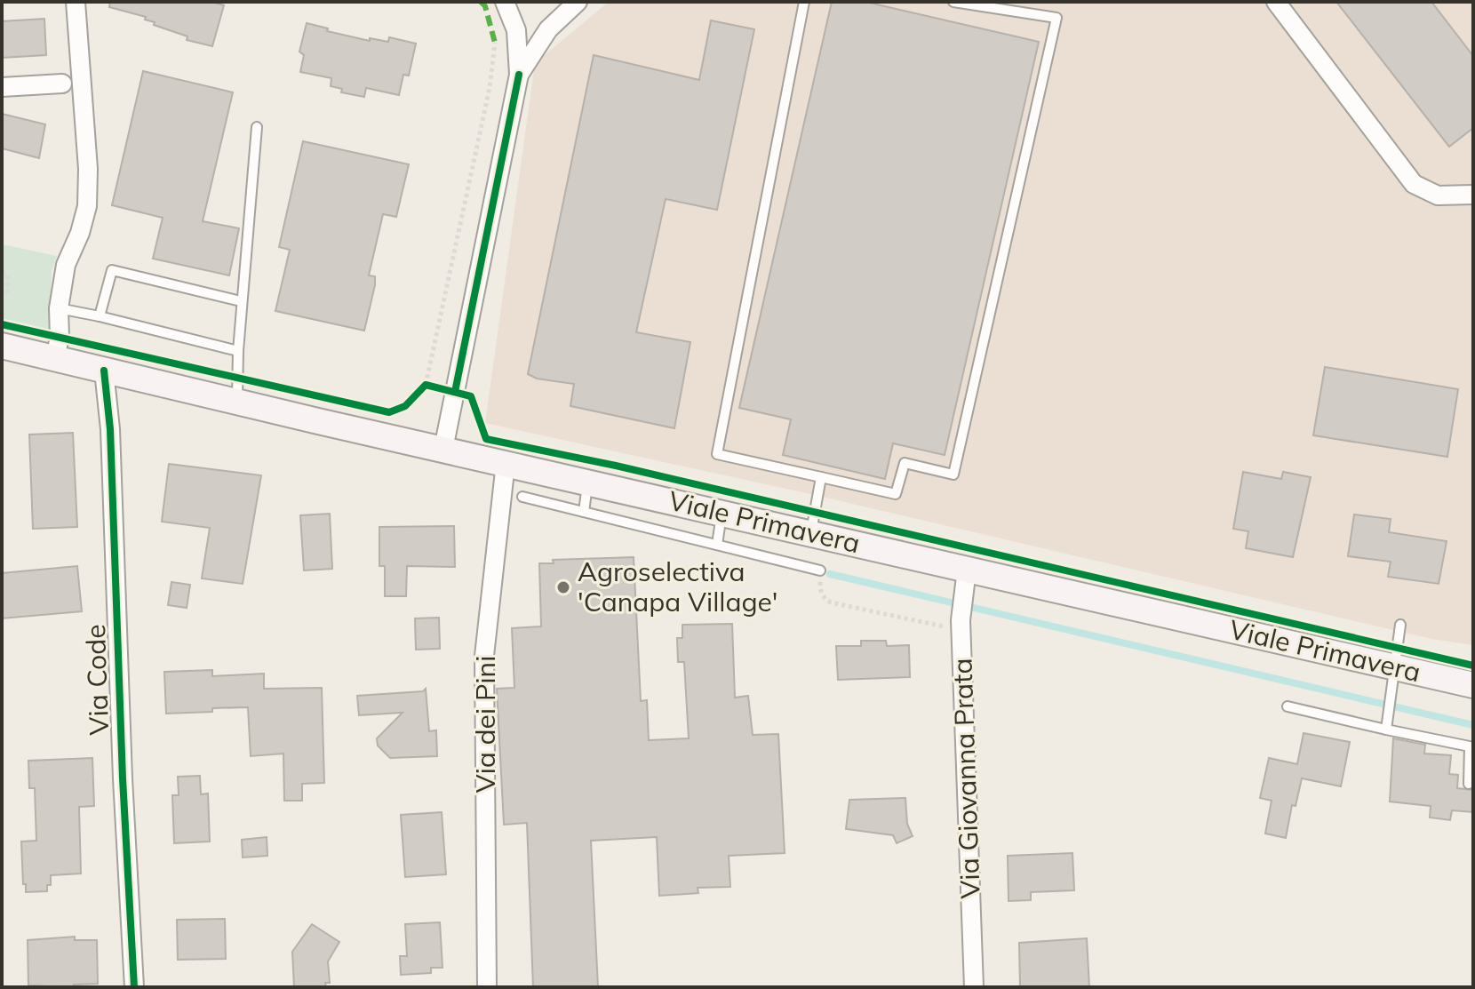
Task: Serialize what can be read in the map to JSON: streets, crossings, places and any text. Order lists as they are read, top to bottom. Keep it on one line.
{"streets":{"main road":["Viale Primavera"],"street":["Via Code","Via dei Pini","Via Giovanna Prata"]},"crossings":[["Viale Primavera","Via Code"],["Viale Primavera","Via dei Pini"],["Viale Primavera","Via Giovanna Prata"]],"places":["Agroselectiva 'Canapa Village'"]}
